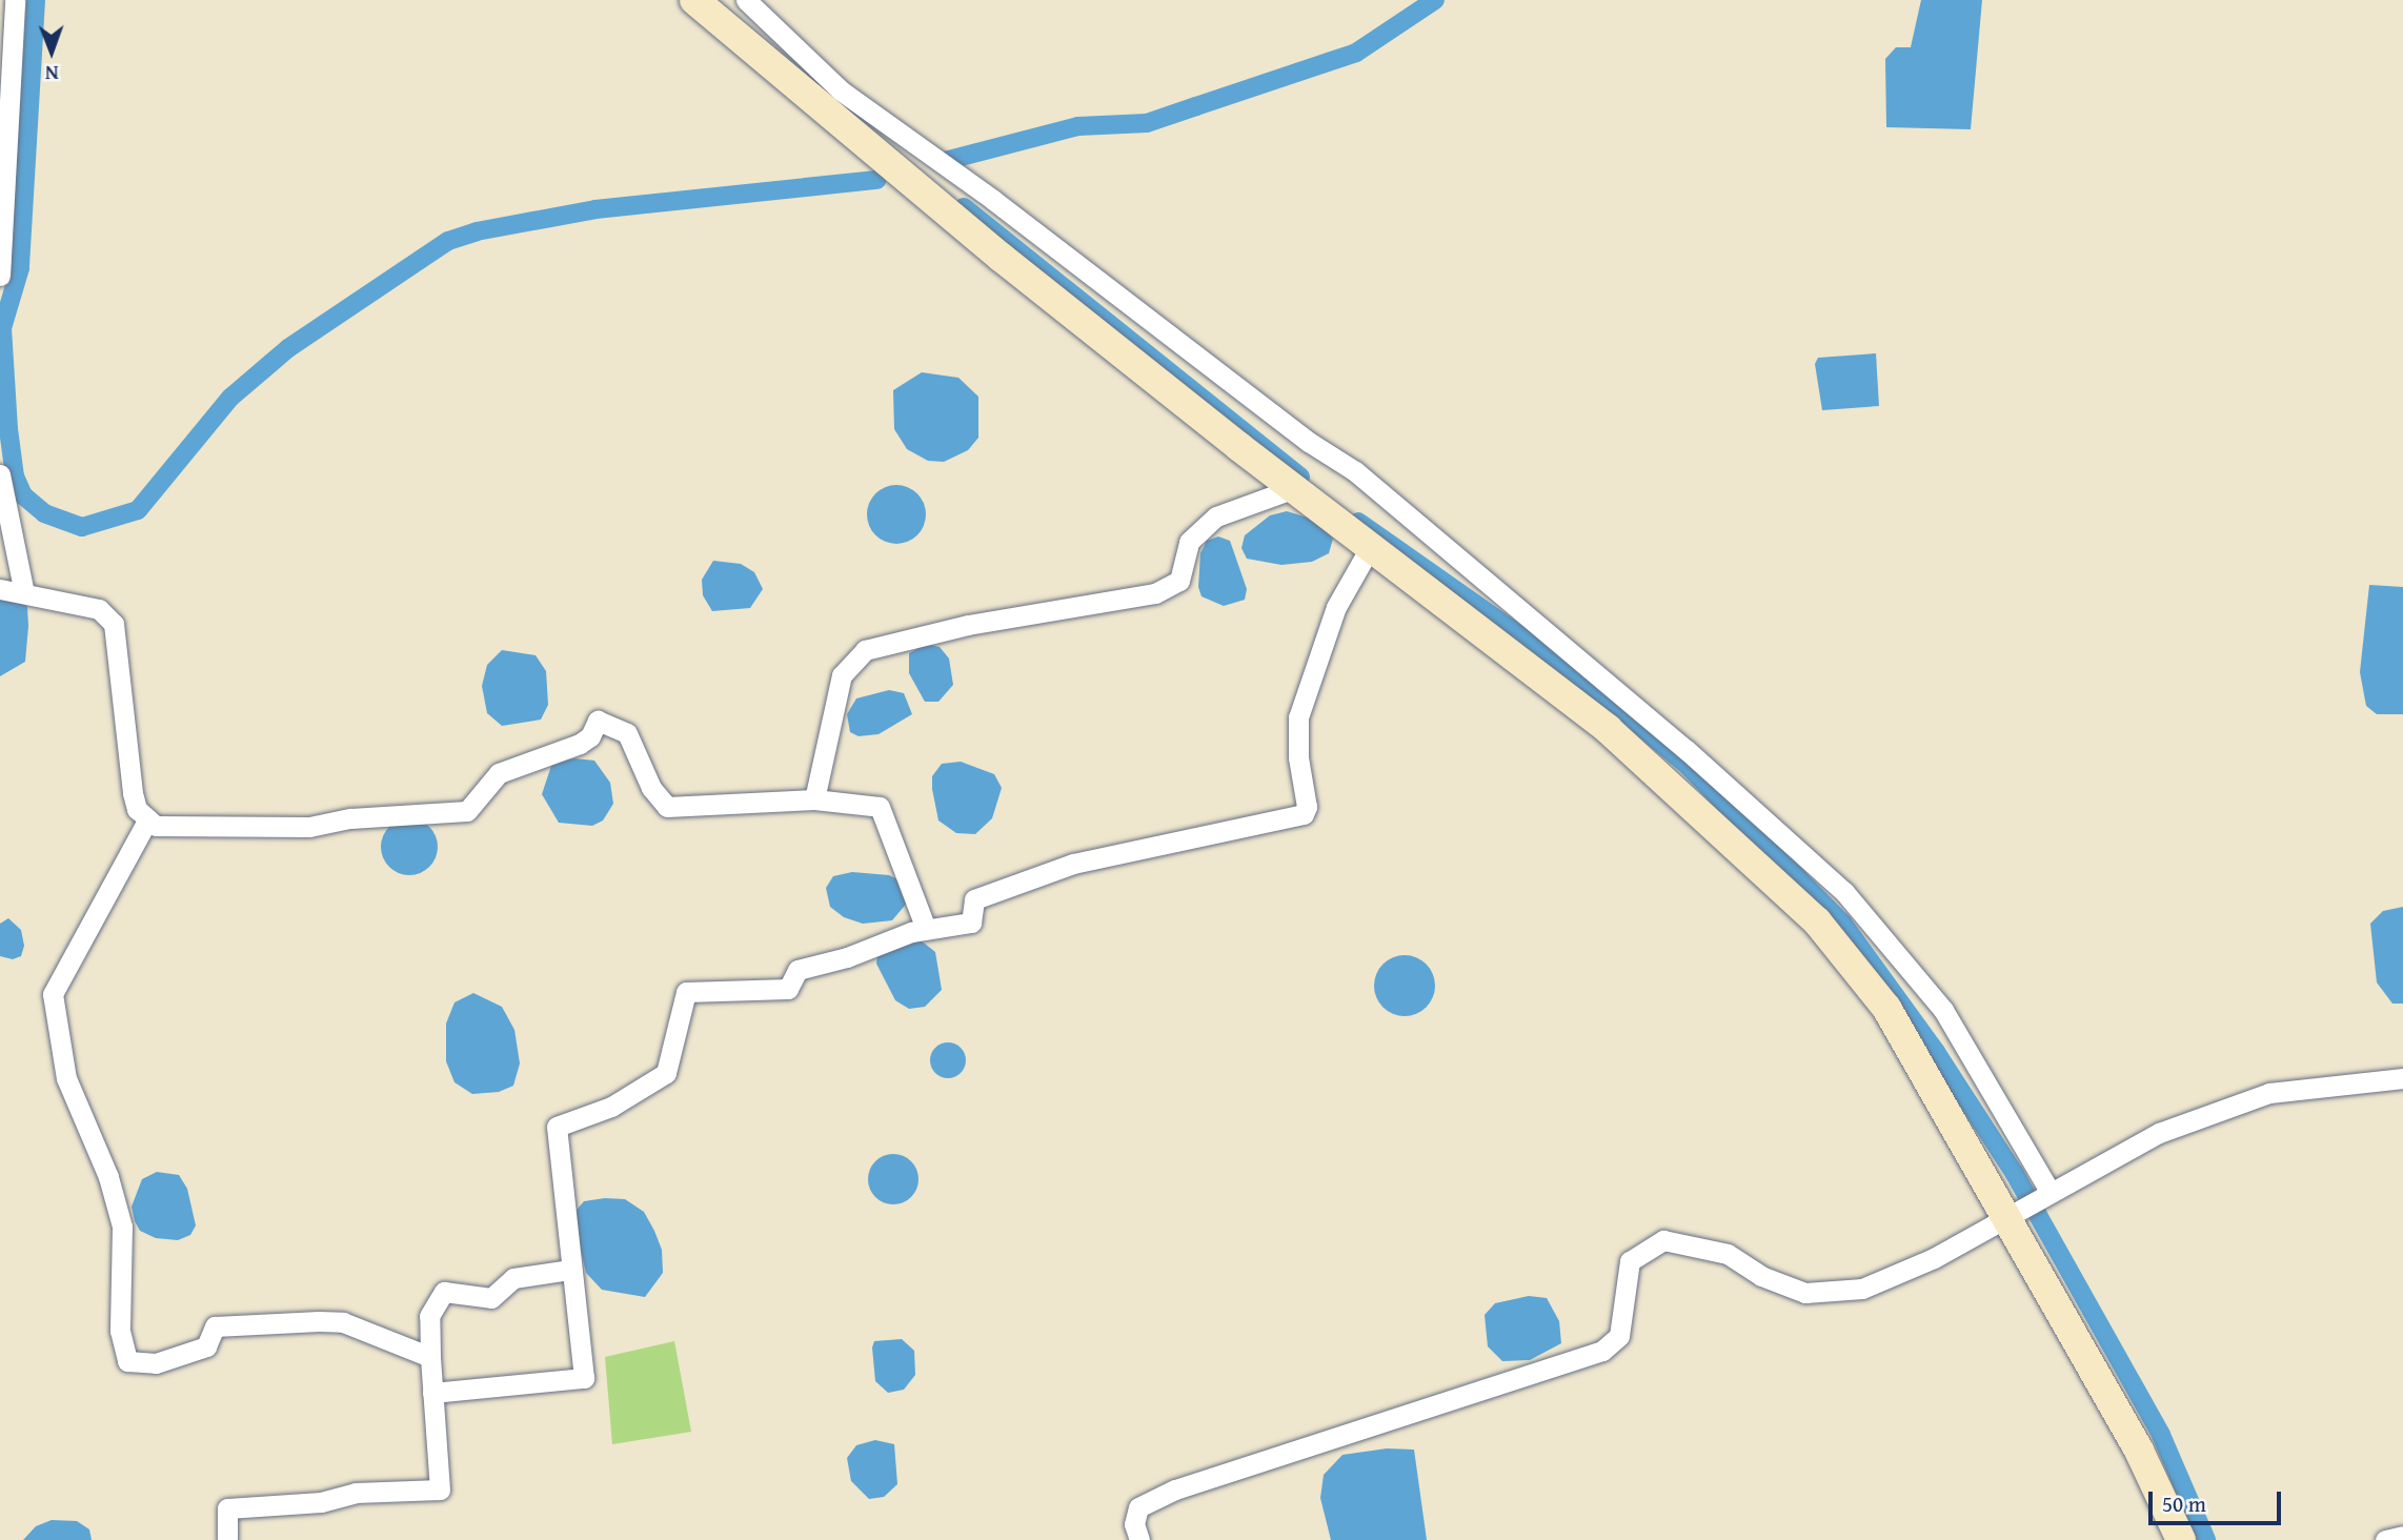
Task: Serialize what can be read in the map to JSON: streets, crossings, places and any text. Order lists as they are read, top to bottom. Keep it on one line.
{"scale_bar":"50 m","north":"bottom"}
